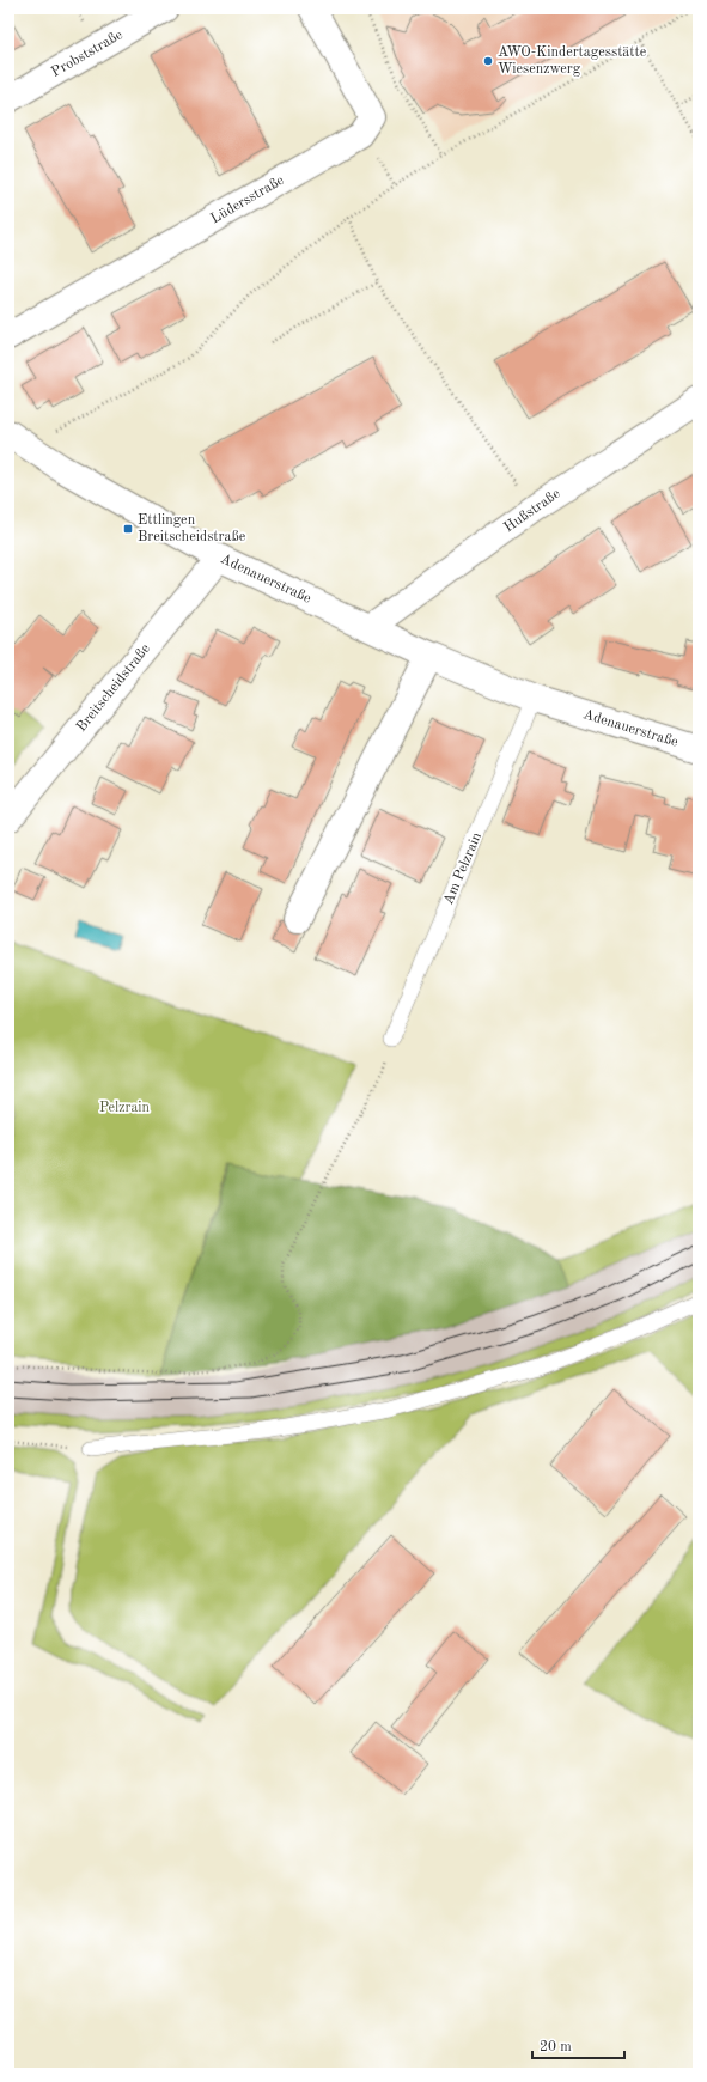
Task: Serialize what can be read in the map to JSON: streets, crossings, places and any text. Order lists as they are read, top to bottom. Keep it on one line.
{"streets":{"street":["Probststraße","Lüdersstraße","Hußstraße","Adenauerstraße","Breitscheidstraße"],"lane":["Am Pelzrain"]},"crossings":[["Hußstraße","Adenauerstraße"],["Adenauerstraße","Breitscheidstraße"],["Adenauerstraße","Am Pelzrain"]],"parks":["Pelzrain"],"places":{"other":["AWO-Kindertagesstätte Wiesenzwerg"],"transit":["Ettlingen Breitscheidstraße"]},"scale_bar":"20 m"}
